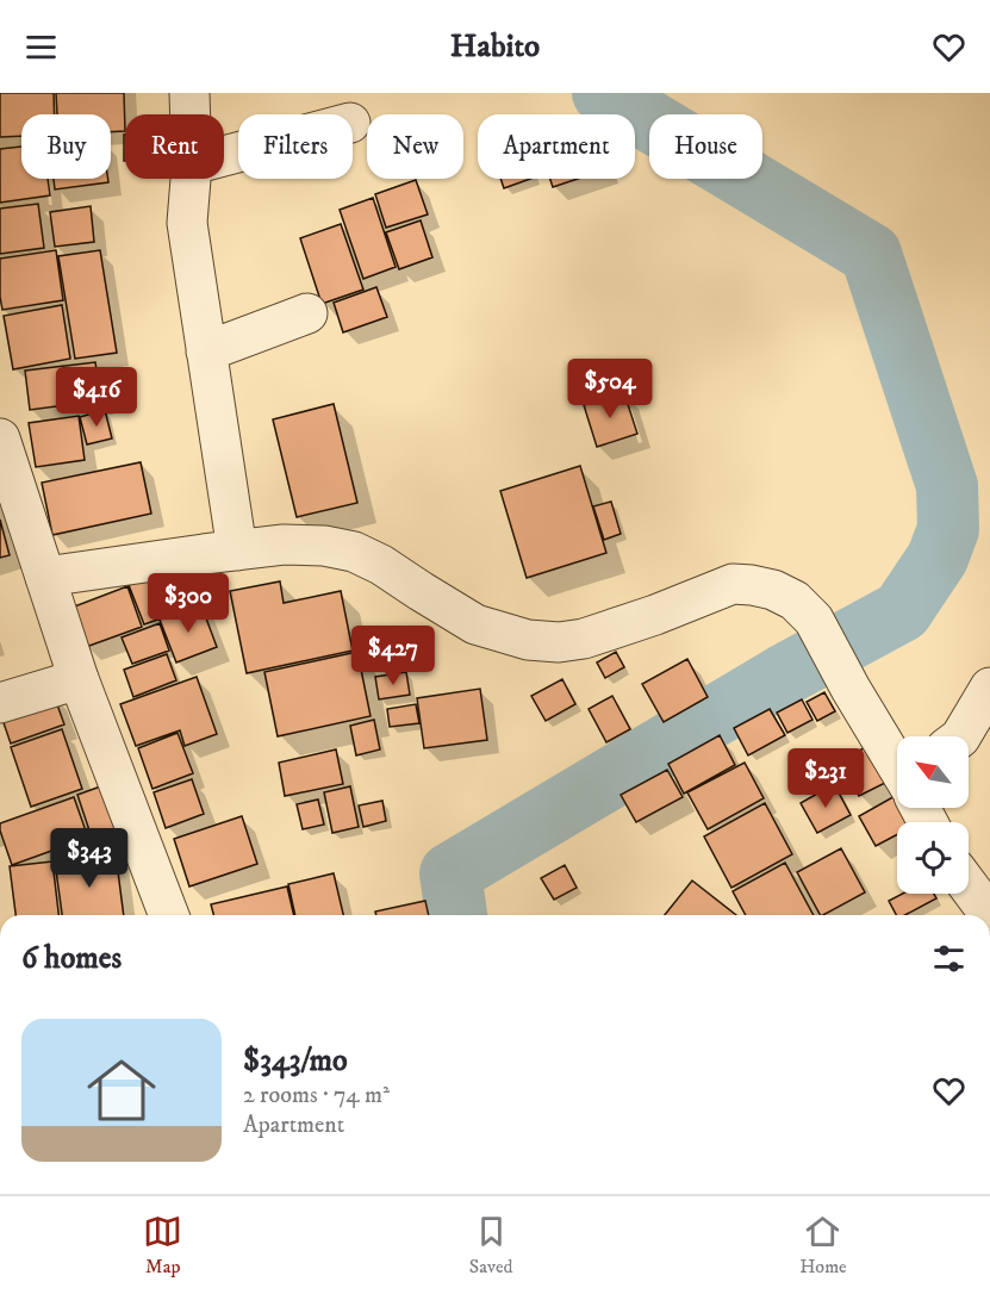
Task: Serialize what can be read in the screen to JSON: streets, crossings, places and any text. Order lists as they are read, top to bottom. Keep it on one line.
{"north":"top left","page":{"header":"Habito","chip":["Buy","Rent","Filters","New","Apartment","House"],"price":["$504","$416","$300","$427","$231","$343"],"heading":"6 homes","list":[{"name":"$343/mo","note":"2 rooms · 74 m² · Apartment"}],"tabs":["Map","Saved","Home"]}}
